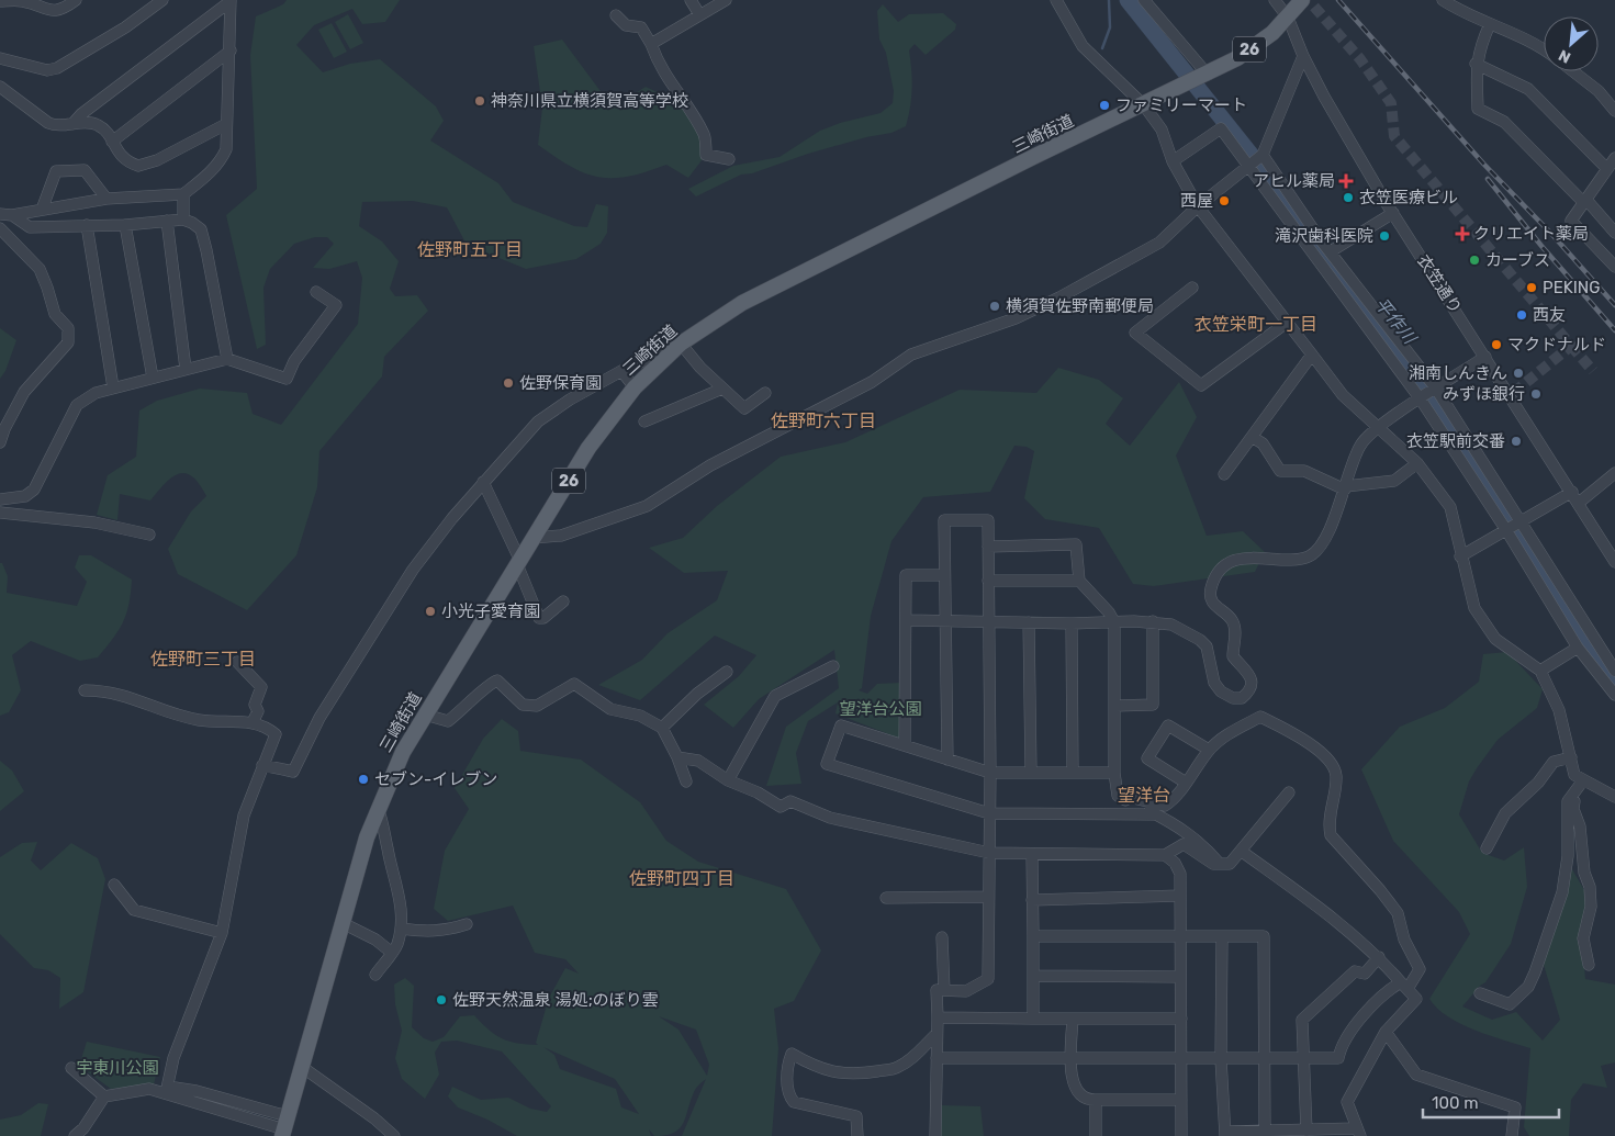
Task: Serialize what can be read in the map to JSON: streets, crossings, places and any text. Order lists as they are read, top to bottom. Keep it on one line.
{"streets":{"main road":["26","三崎街道"],"street":["衣笠通り"]},"crossings":[["三崎街道","衣笠通り"]],"districts":["佐野町五丁目","衣笠栄町一丁目","佐野町六丁目","佐野町三丁目","望洋台","佐野町四丁目"],"water":["平作川"],"parks":["望洋台公園","宇東川公園"],"places":{"other":["神奈川県立横須賀高等学校","ファミリーマート","衣笠医療ビル","西屋","滝沢歯科医院","カーブス","PEKING","横須賀佐野南郵便局","西友","マクドナルド","湘南しんきん","佐野保育園","みずほ銀行","衣笠駅前交番","小光子愛育園","セブン-イレブン","佐野天然温泉 湯処;のぼり雲"],"health":["アヒル薬局","クリエイト薬局"]},"scale_bar":"100 m","north":"bottom left"}
